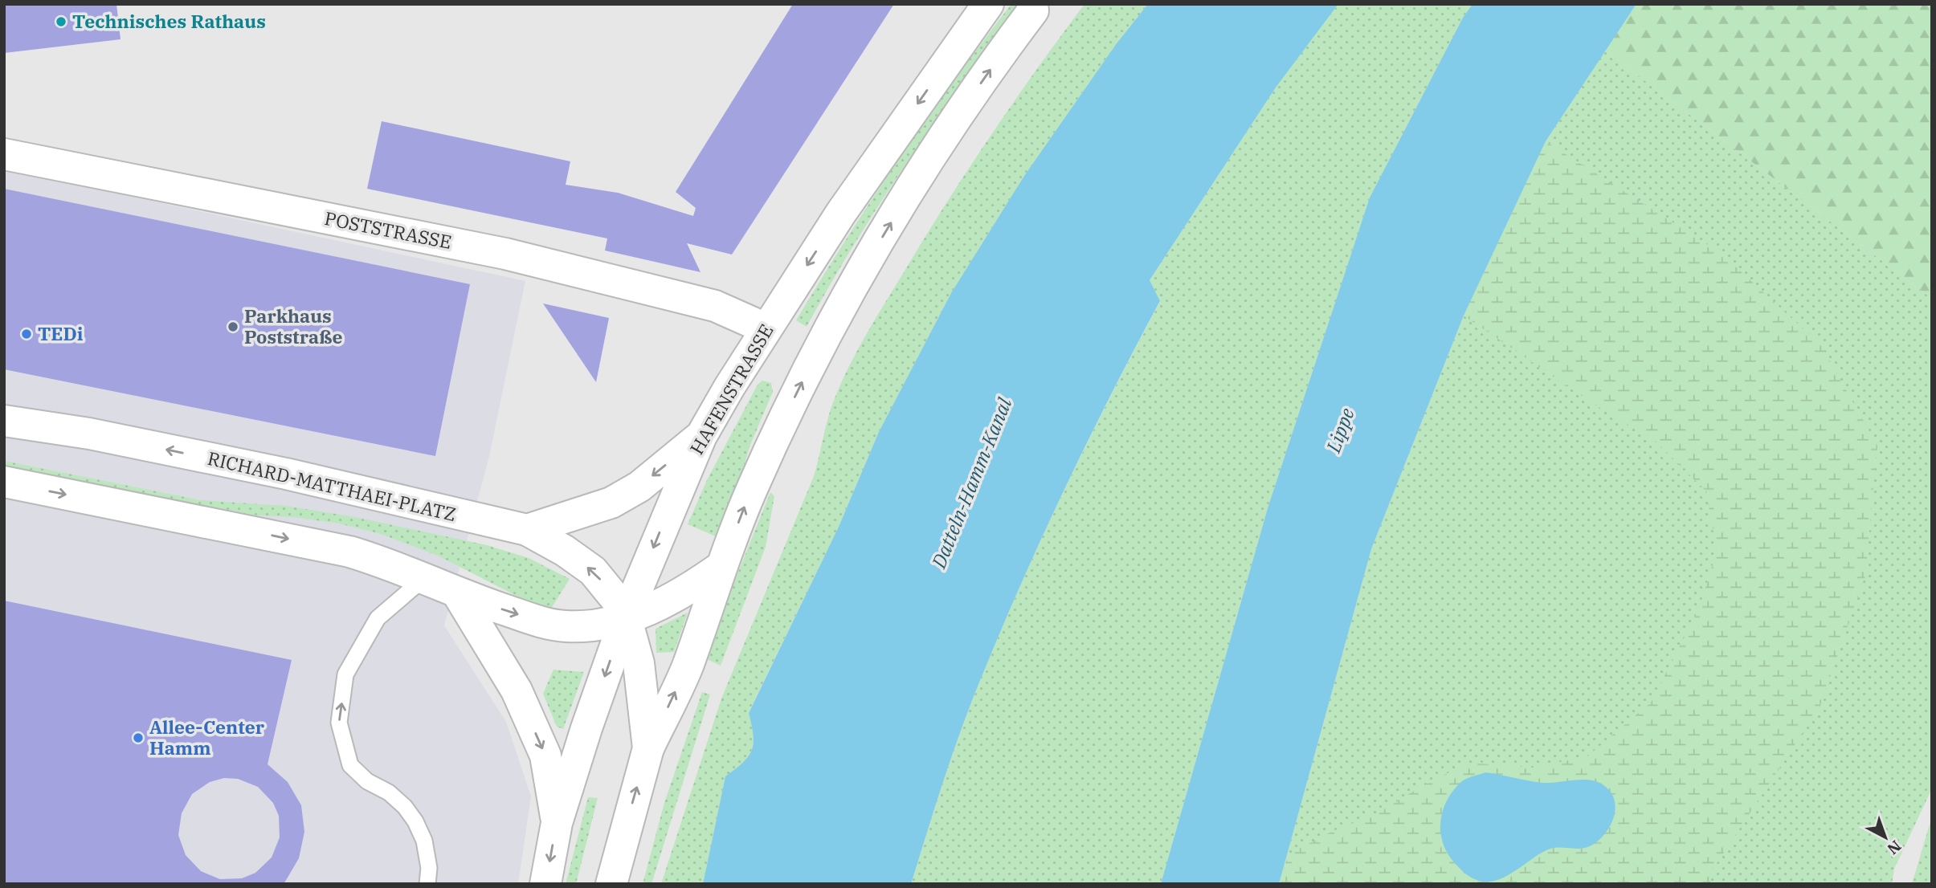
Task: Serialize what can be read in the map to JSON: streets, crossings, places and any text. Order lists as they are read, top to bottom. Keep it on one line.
{"streets":{"main road":["POSTSTRASSE","HAFENSTRASSE","RICHARD-MATTHAEI-PLATZ"]},"crossings":[["POSTSTRASSE","HAFENSTRASSE"],["HAFENSTRASSE","RICHARD-MATTHAEI-PLATZ"]],"water":["Lippe","Datteln-Hamm-Kanal"],"places":["Technisches Rathaus","Parkhaus Poststraße","TEDi","Allee-Center Hamm"],"north":"bottom right"}
